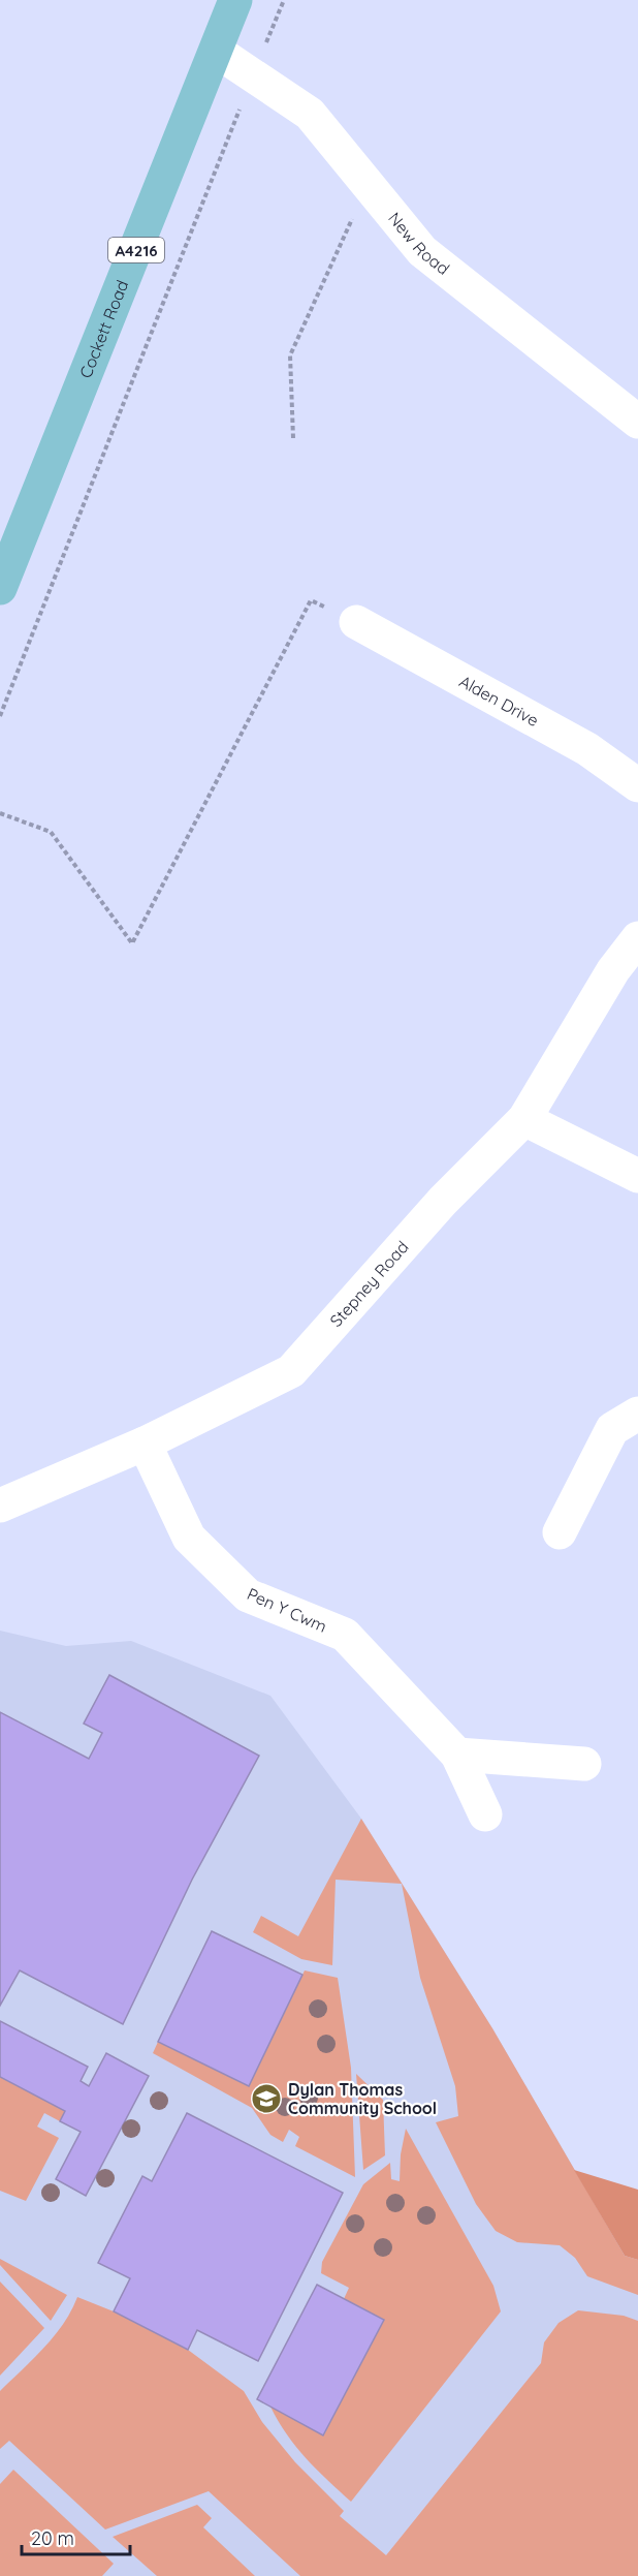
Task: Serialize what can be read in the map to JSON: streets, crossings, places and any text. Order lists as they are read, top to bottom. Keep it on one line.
{"streets":{"main road":["A4216","Cockett Road"],"street":["New Road","Alden Drive","Stepney Road","Pen Y Cwm"]},"crossings":[["New Road","Cockett Road"],["Stepney Road","Pen Y Cwm"]],"places":{"school or university":["Dylan Thomas Community School"]},"scale_bar":"20 m"}
